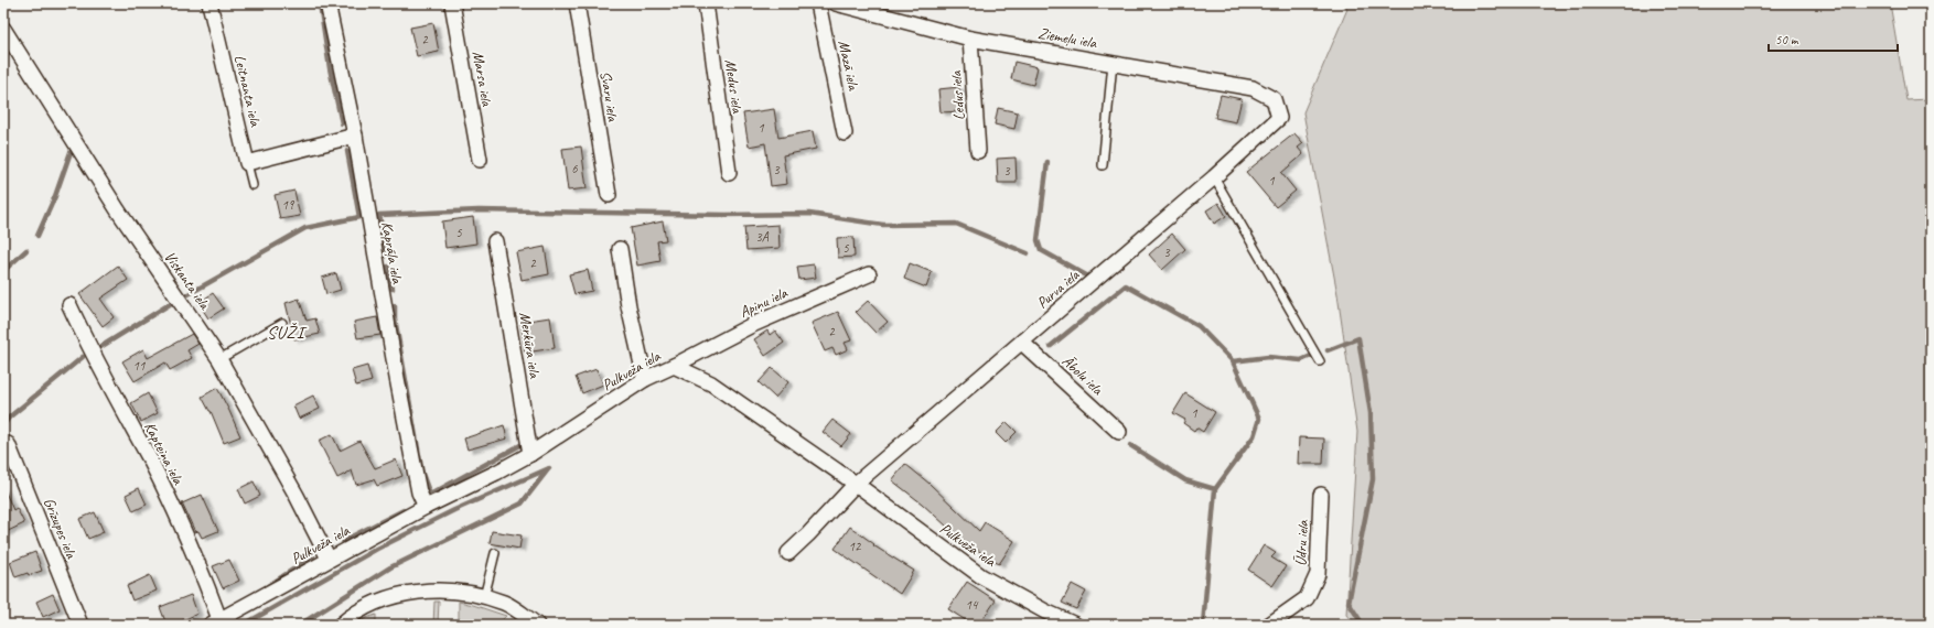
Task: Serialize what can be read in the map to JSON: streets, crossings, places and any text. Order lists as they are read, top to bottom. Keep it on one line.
{"streets":{"street":["Ziemeļu iela","Mazā iela","Marsa iela","Medus iela","Leitnanta iela","Svaru iela","Ledus iela","Kaprāļa iela","Viskanta iela","Purva iela","Apiņu iela","Merkūra iela","Pulkveža iela","Ābolu iela","Kapteiņa iela","Grīzupes iela","Ūdru iela"]},"crossings":[["Ziemeļu iela","Ledus iela"],["Ziemeļu iela","Purva iela"],["Kaprāļa iela","Pulkveža iela"],["Viskanta iela","Pulkveža iela"],["Purva iela","Pulkveža iela"],["Purva iela","Ābolu iela"],["Apiņu iela","Pulkveža iela"],["Merkūra iela","Pulkveža iela"],["Pulkveža iela","Kapteiņa iela"]],"districts":["SUŽI"],"house_numbers":["2","1","6","3","3","1","19","5","3A","5","3","2","2","11","1","12","14"],"scale_bar":"50 m"}
